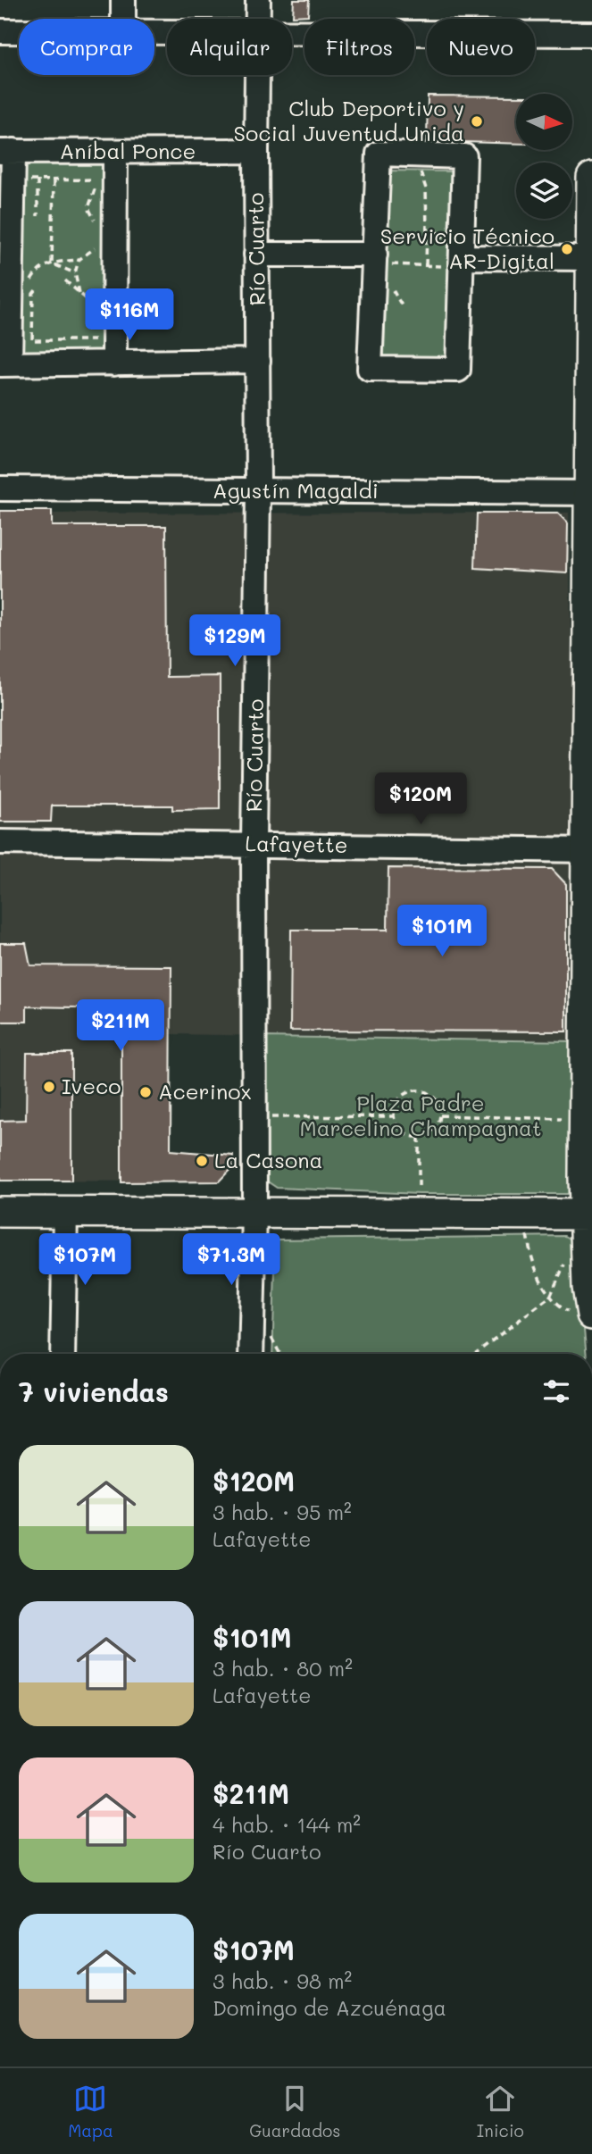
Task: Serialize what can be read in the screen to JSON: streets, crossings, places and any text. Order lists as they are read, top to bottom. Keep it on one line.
{"streets":{"street":["Aníbal Ponce","Río Cuarto","Agustín Magaldi","Lafayette"]},"crossings":[["Aníbal Ponce","Río Cuarto"],["Río Cuarto","Agustín Magaldi"],["Río Cuarto","Lafayette"]],"parks":["Plaza Padre Marcelino Champagnat"],"places":["Club Deportivo y Social Juventud Unida","Servicio Técnico AR-Digital","Iveco","Acerinox","La Casona"],"north":"right","page":{"chip":["Comprar","Alquilar","Filtros","Nuevo"],"price":["$116M","$129M","$120M","$101M","$211M","$107M","$71.3M"],"heading":"7 viviendas","list":[{"name":"$120M","note":"3 hab. · 95 m² · Lafayette"},{"name":"$101M","note":"3 hab. · 80 m² · Lafayette"},{"name":"$211M","note":"4 hab. · 144 m² · Río Cuarto"},{"name":"$107M","note":"3 hab. · 98 m² · Domingo de Azcuénaga"}],"tabs":["Mapa","Guardados","Inicio"]}}
